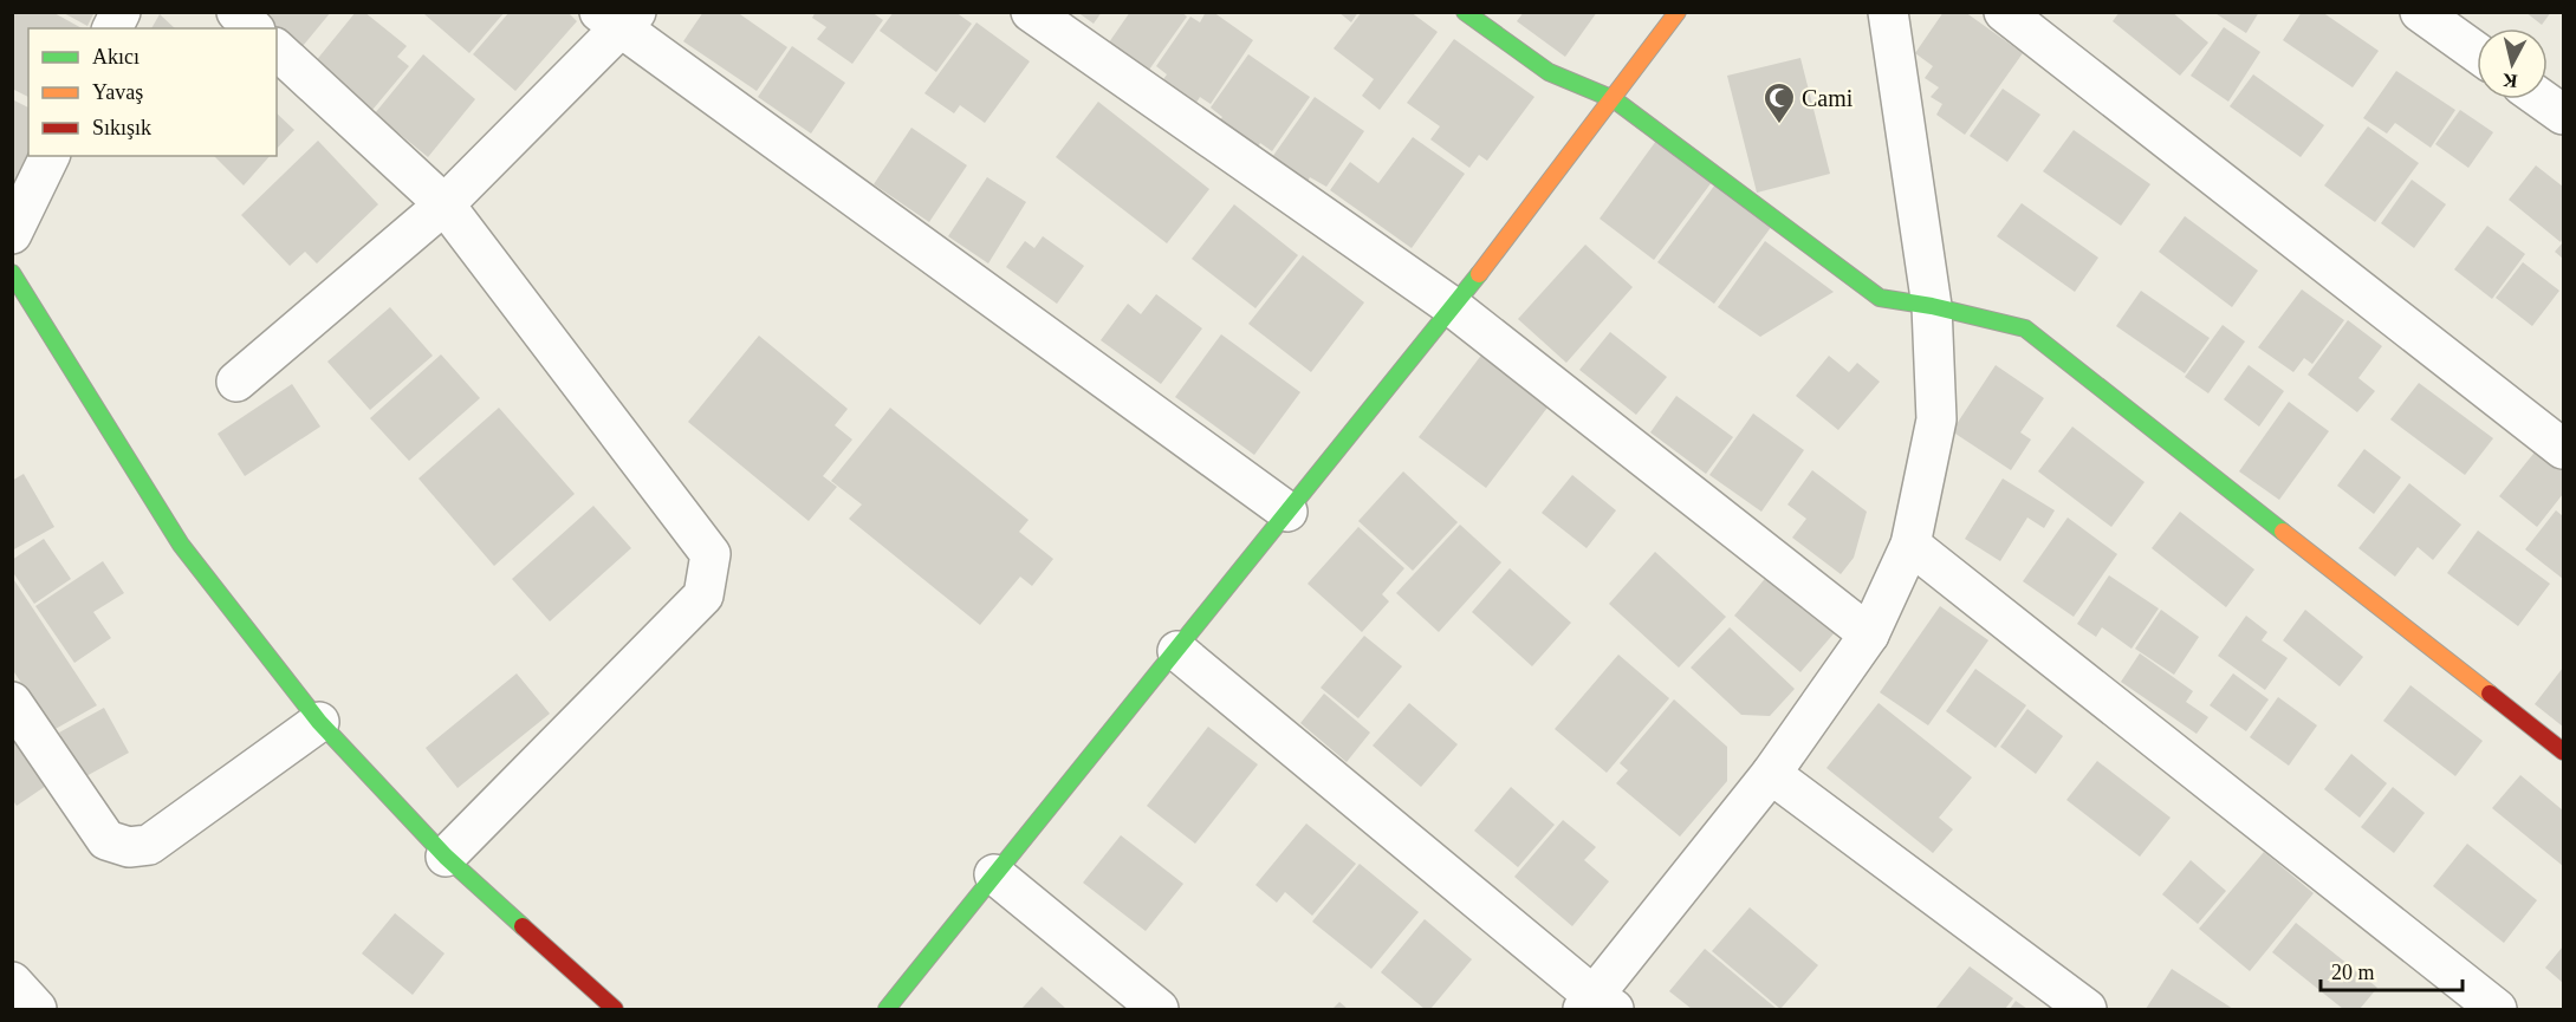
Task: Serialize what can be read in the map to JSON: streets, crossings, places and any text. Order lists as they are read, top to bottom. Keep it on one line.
{"places":{"mosque":["Cami"]},"legend":["Akıcı","Yavaş","Sıkışık"],"scale_bar":"20 m","north":"bottom"}
